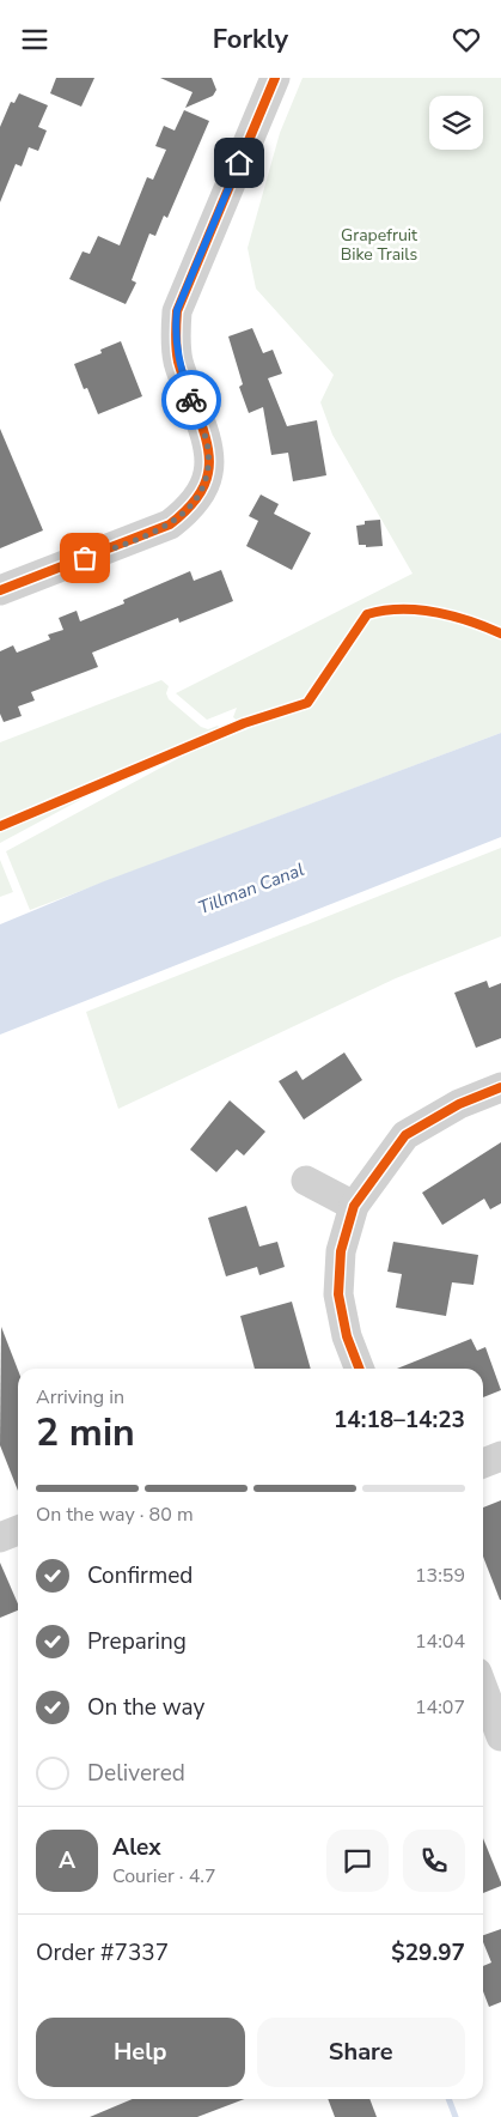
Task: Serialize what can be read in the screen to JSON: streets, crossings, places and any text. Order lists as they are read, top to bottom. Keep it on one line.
{"water":["Tillman Canal"],"parks":["Grapefruit Bike Trails"],"page":{"header":"Forkly","heading":["2 min","Arriving in","14:18–14:23"],"panel":["Alex","Courier · 4.7","Order #7337","$29.97"],"bar":"On the way · 80 m","list":[["Confirmed","13:59"],["Preparing","14:04"],["On the way","14:07"],"Delivered"],"round":"A","buttons":["Help","Share"]}}
